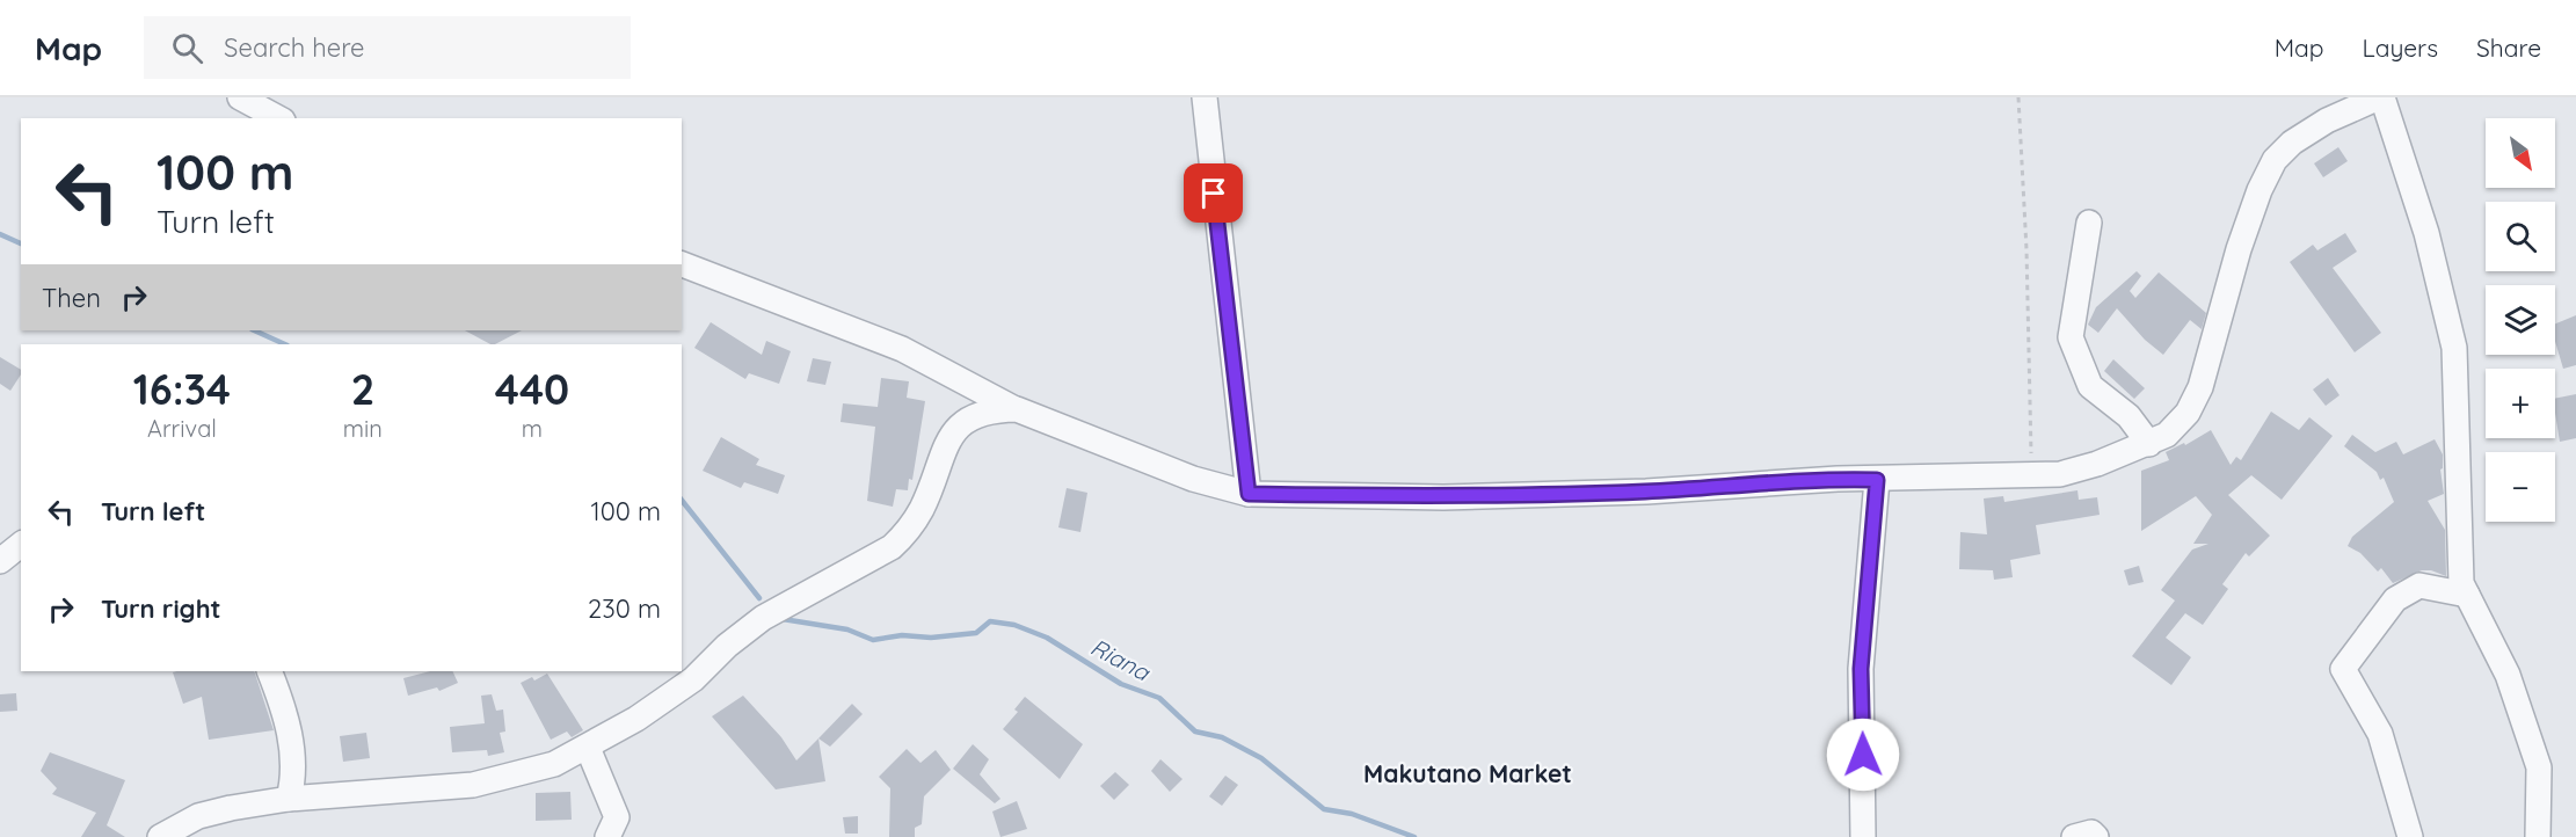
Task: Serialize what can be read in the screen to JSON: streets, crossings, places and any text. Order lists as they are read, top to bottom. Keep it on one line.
{"districts":["Makutano Market"],"water":["Riana"],"north":"bottom right","page":{"header":"Map","search":"Search here","nav":["Map","Layers","Share"],"map_buttons":["+","−"],"turn":["100 m","Turn left"],"then":"Then","eta":["16:34","Arrival","2","min","440","m"],"list":[{"name":"Turn left","value":"100 m"},{"name":"Turn right","value":"230 m"}]}}
